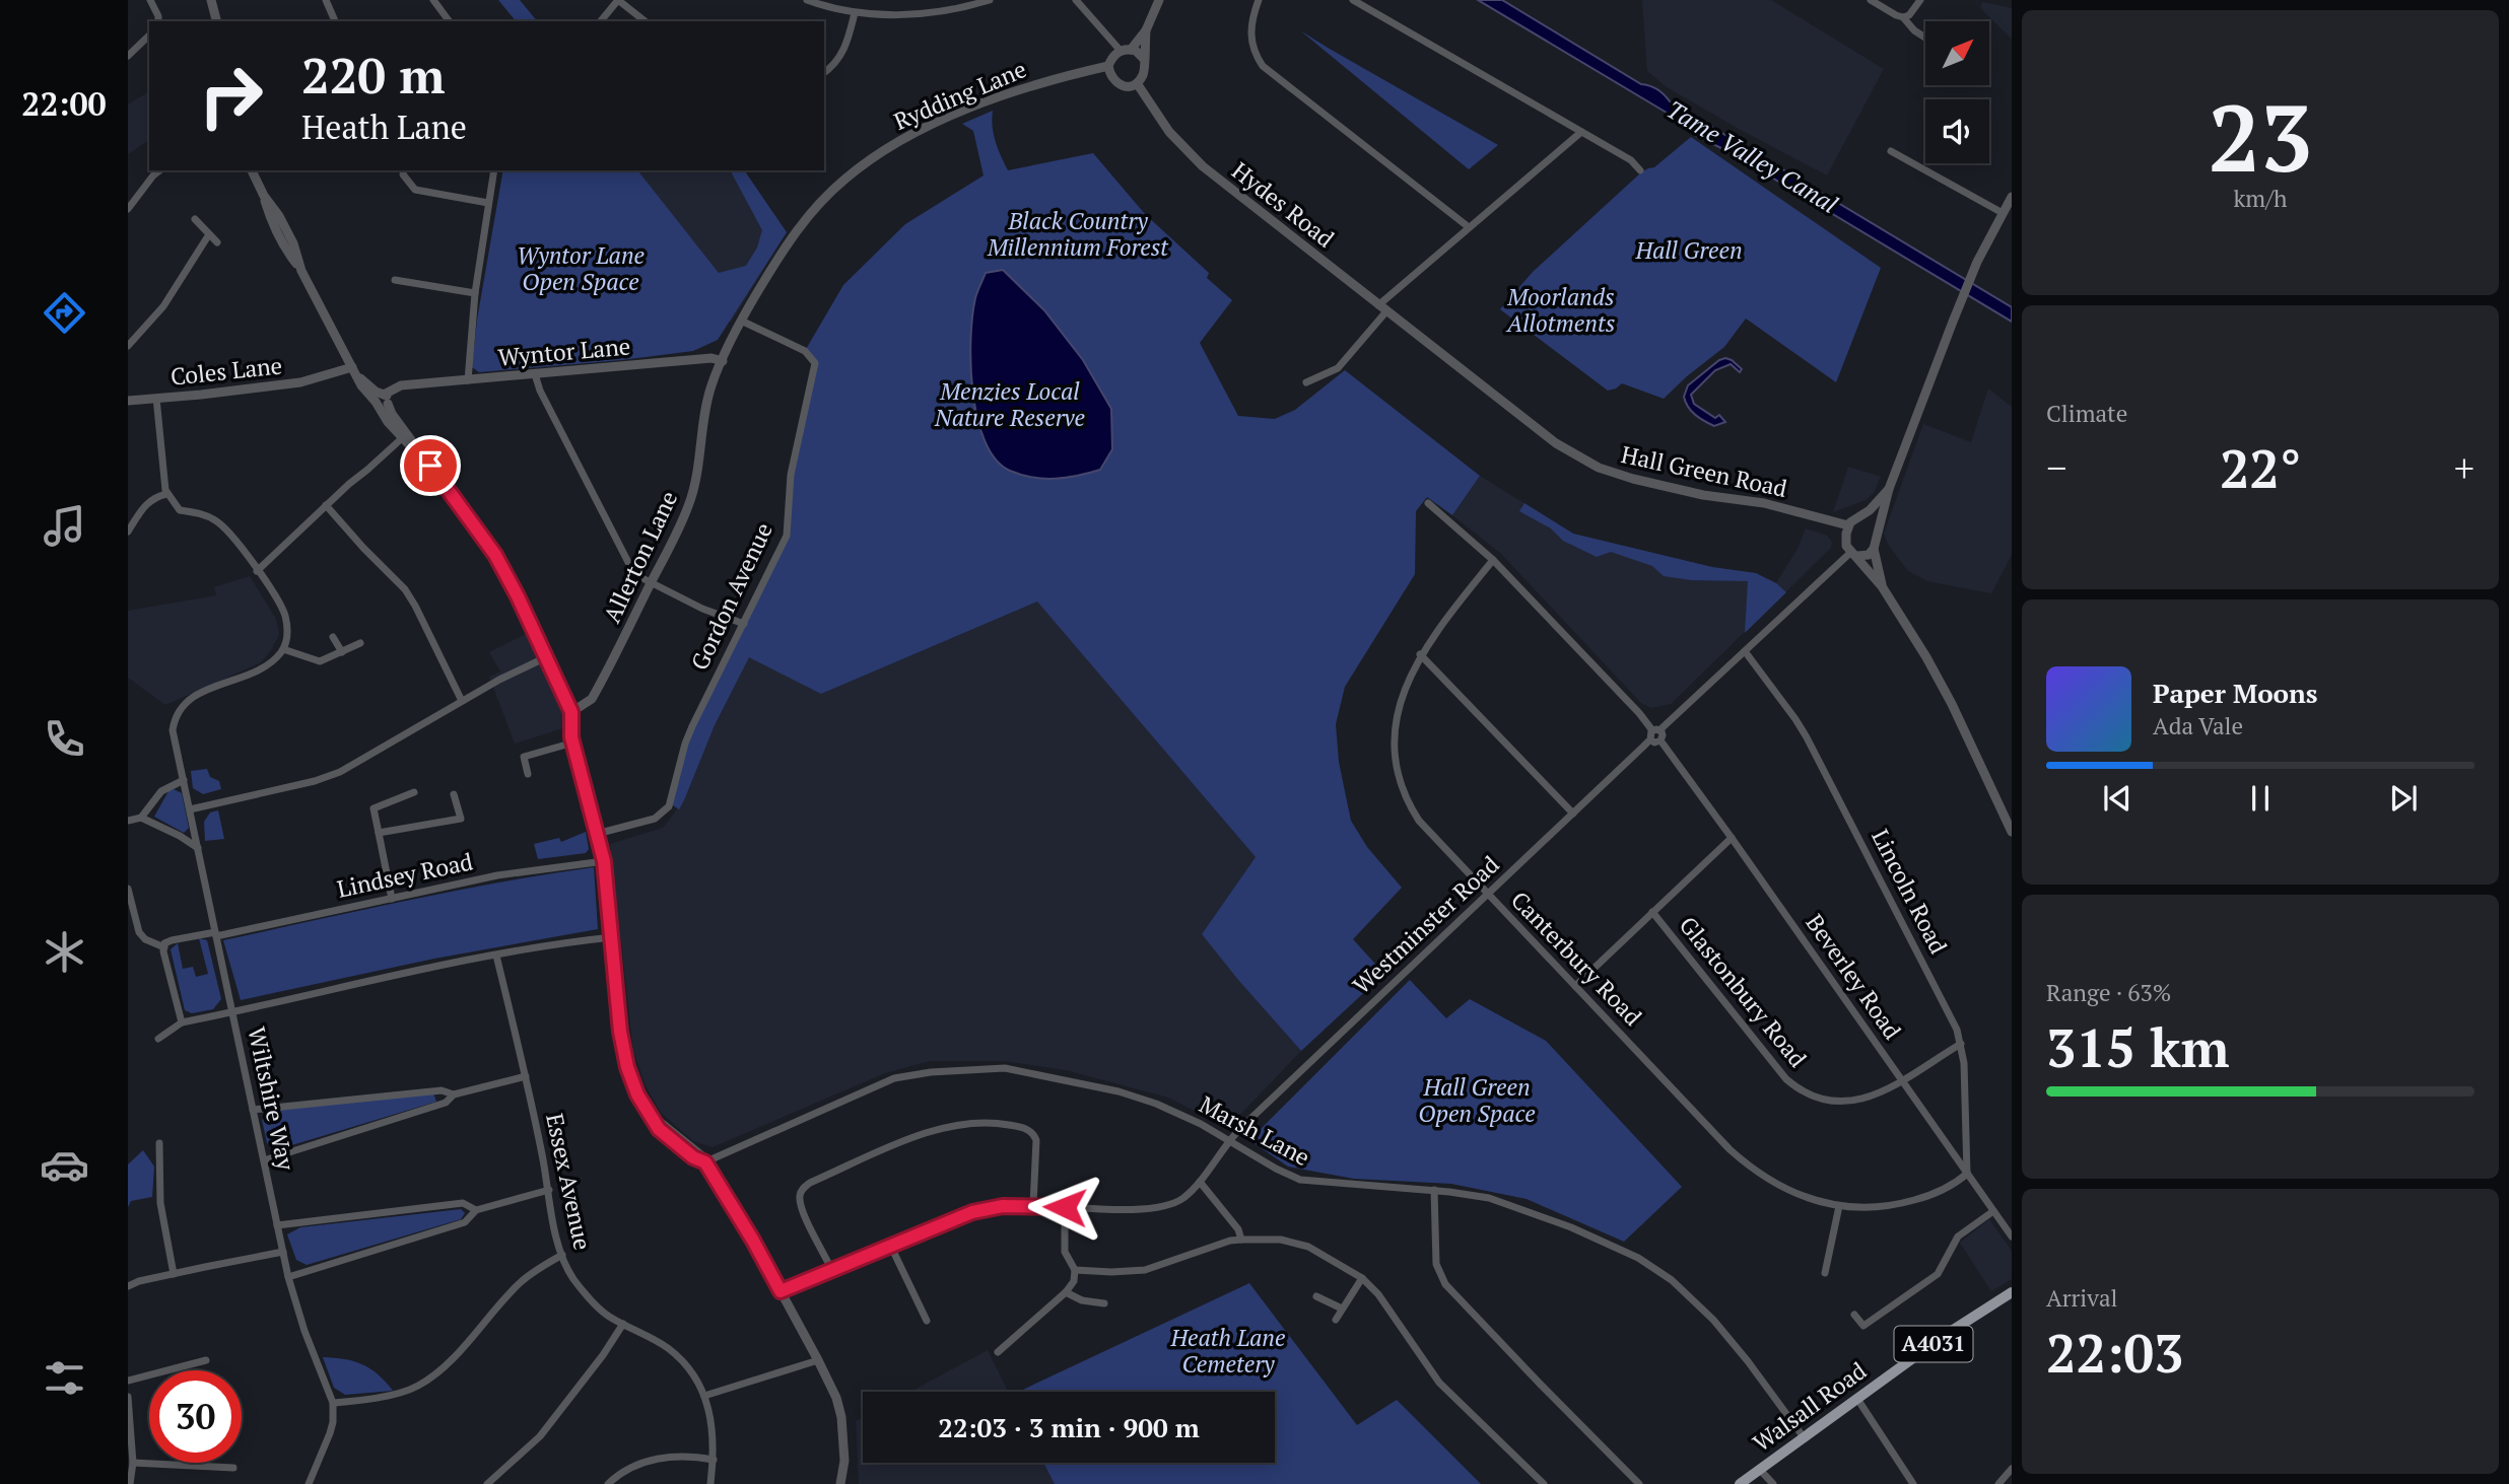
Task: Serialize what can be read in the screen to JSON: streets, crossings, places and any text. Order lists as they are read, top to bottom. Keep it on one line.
{"streets":{"main road":["A4031","Walsall Road"],"street":["Rydding Lane","Hydes Road","Wyntor Lane","Coles Lane","Hall Green Road","Allerton Lane","Gordon Avenue","Lindsey Road","Lincoln Road","Westminster Road","Canterbury Road","Beverley Road","Glastonbury Road","Wiltshire Way","Marsh Lane","Essex Avenue"]},"crossings":[["Rydding Lane","Hydes Road"],["Rydding Lane","Wyntor Lane"],["Rydding Lane","Allerton Lane"],["Rydding Lane","Gordon Avenue"],["Hydes Road","Hall Green Road"],["Wyntor Lane","Allerton Lane"],["Lindsey Road","Wiltshire Way"],["Lincoln Road","Canterbury Road"],["Lincoln Road","Beverley Road"],["Lincoln Road","Glastonbury Road"],["Westminster Road","Canterbury Road"],["Westminster Road","Beverley Road"],["Westminster Road","Marsh Lane"],["Canterbury Road","Beverley Road"],["Beverley Road","Glastonbury Road"],["Marsh Lane","Walsall Road"]],"water":["Tame Valley Canal"],"parks":["Black Country Millennium Forest","Hall Green","Wyntor Lane Open Space","Moorlands Allotments","Menzies Local Nature Reserve","Hall Green Open Space","Heath Lane Cemetery"],"north":"top right","page":{"tabs":"22:00","tile":[["23","km/h"],"Climate",["Range · 63%","315 km"],["Arrival","22:03"]],"turn":["220 m","Heath Lane"],"heat":["−","22°","+"],"song":["Paper Moons","Ada Vale"],"limit":"30","trip":"22:03 · 3 min · 900 m"}}
